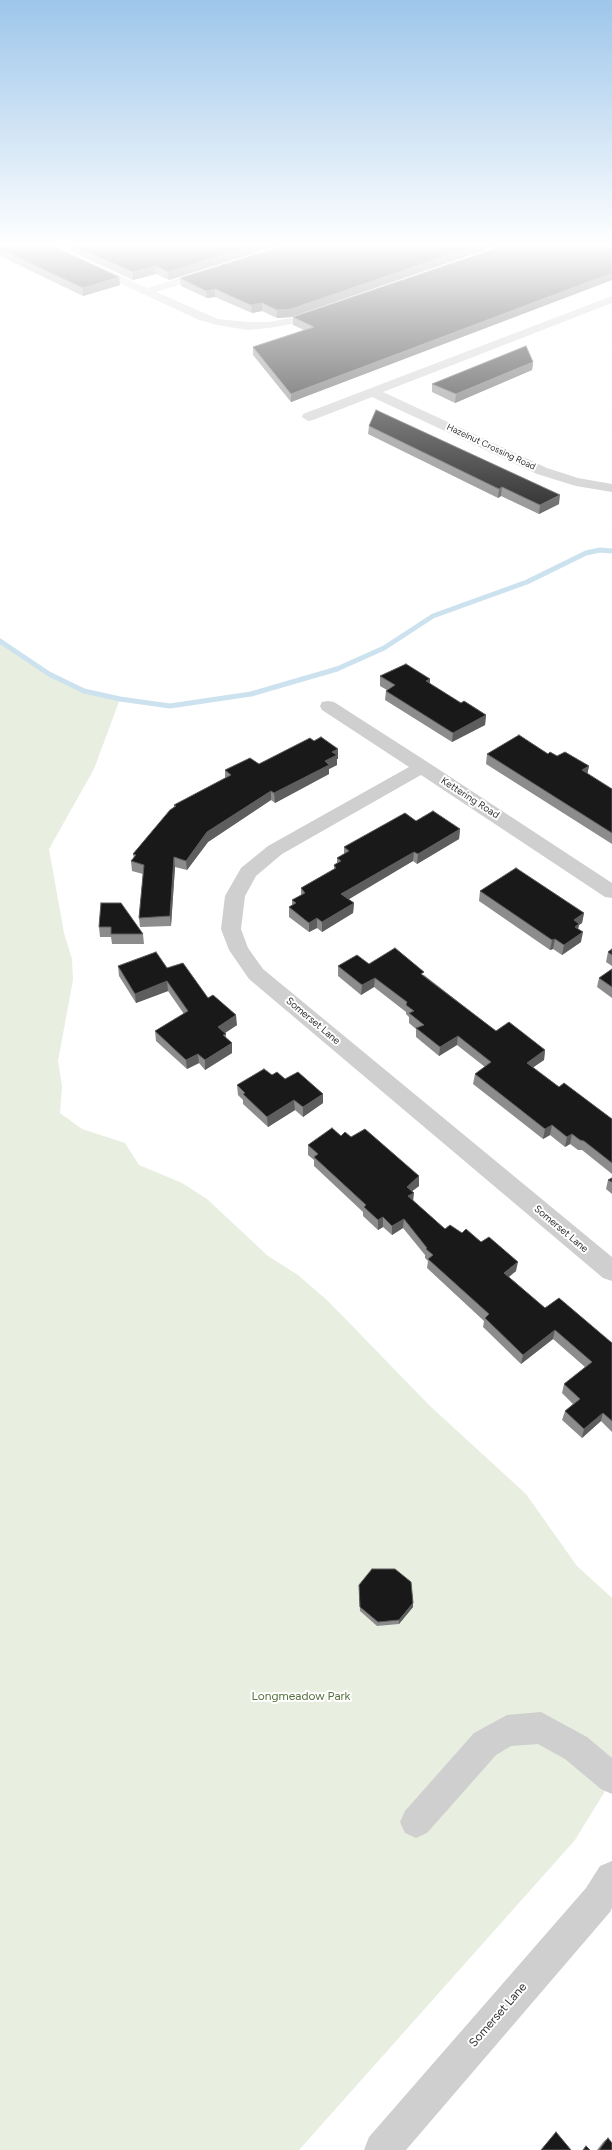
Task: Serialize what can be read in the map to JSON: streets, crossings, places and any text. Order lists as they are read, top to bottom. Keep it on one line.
{"streets":{"street":["Hazelnut Crossing Road","Kettering Road","Somerset Lane"]},"crossings":[["Kettering Road","Somerset Lane"]],"parks":["Longmeadow Park"]}
